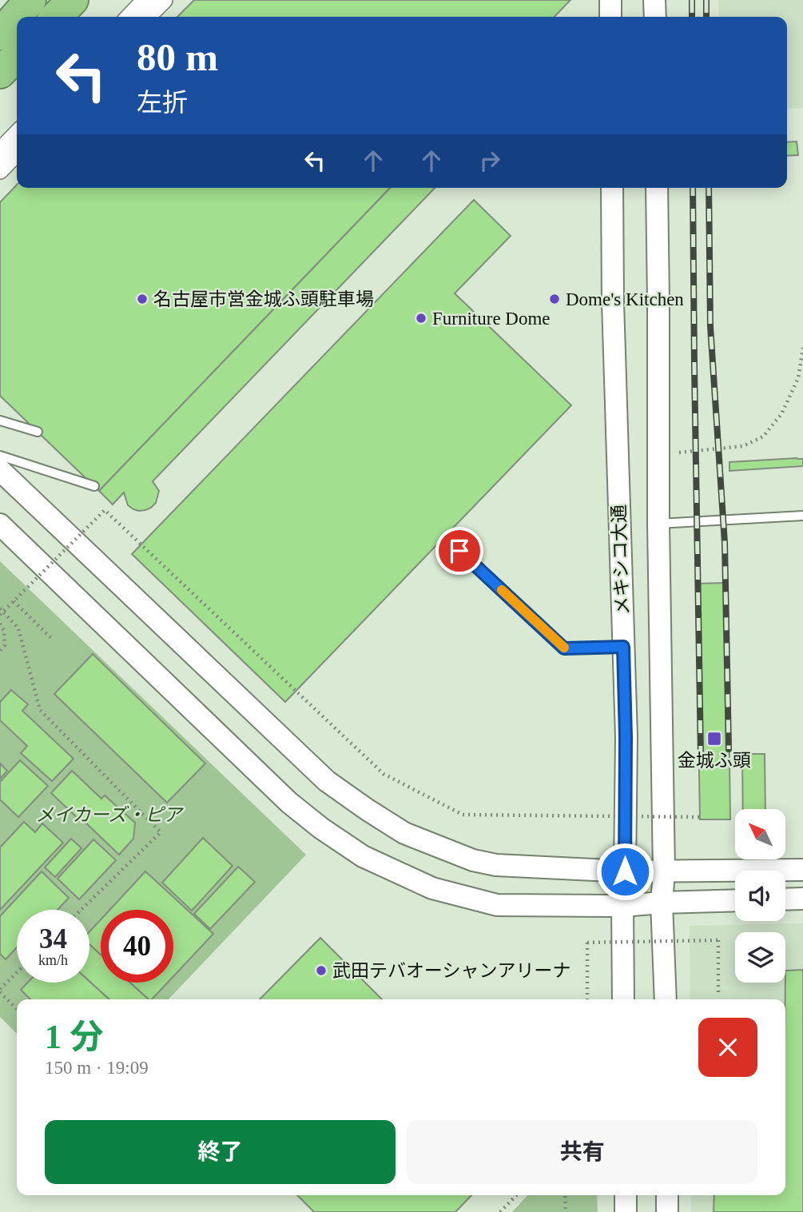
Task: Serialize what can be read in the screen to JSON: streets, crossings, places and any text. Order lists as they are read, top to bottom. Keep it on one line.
{"streets":{"street":["メキシコ大通"]},"parks":["メイカーズ・ピア"],"places":{"other":["名古屋市営金城ふ頭駐車場","Dome's Kitchen","Furniture Dome","武田テバオーシャンアリーナ"],"transit":["金城ふ頭"]},"north":"top left","page":{"turn":["80 m","左折"],"speed":"34 km/h","limit":"40","heading":["1 分","150 m · 19:09"],"buttons":["終了","共有"]}}
